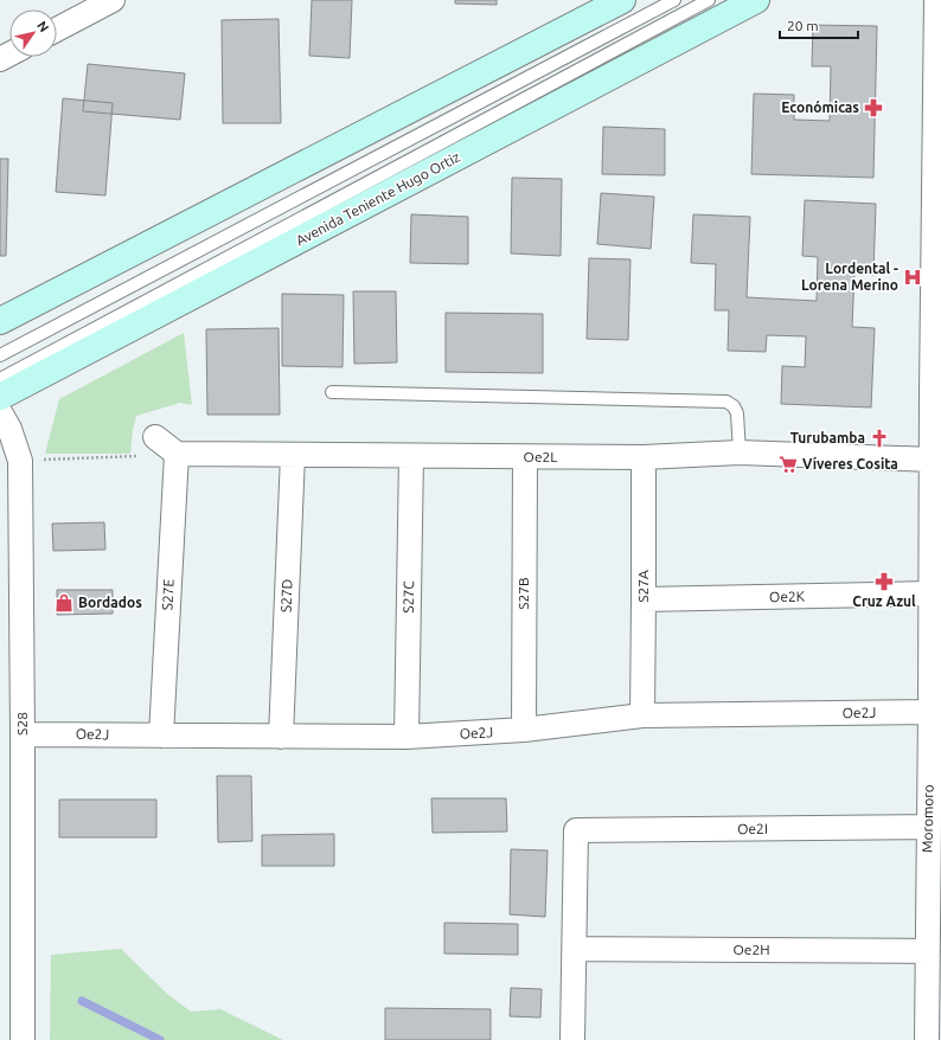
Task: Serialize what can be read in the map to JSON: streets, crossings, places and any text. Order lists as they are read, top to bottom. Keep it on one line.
{"streets":{"main road":["Avenida Teniente Hugo Ortiz"],"street":["Oe2L","S27A","S27B","S27E","S27D","S27C","Oe2K","Oe2J","S28","Moromoro","Oe2I","Oe2H"]},"crossings":[["Oe2L","S27A"],["Oe2L","S27B"],["Oe2L","S27E"],["Oe2L","S27D"],["Oe2L","S27C"],["Oe2L","Moromoro"],["S27A","Oe2K"],["S27A","Oe2J"],["S27B","Oe2J"],["S27E","Oe2J"],["S27D","Oe2J"],["S27C","Oe2J"],["Oe2K","Moromoro"],["Oe2J","S28"],["Oe2J","Moromoro"],["Moromoro","Oe2I"],["Moromoro","Oe2H"],["Oe2I","Oe2H"]],"places":{"pharmacy":["Económicas","Cruz Azul"],"hospital":["Lordental - Lorena Merino"],"church":["Turubamba"],"supermarket":["Víveres Cosita"],"shop":["Bordados"]},"scale_bar":"20 m","north":"top right"}
